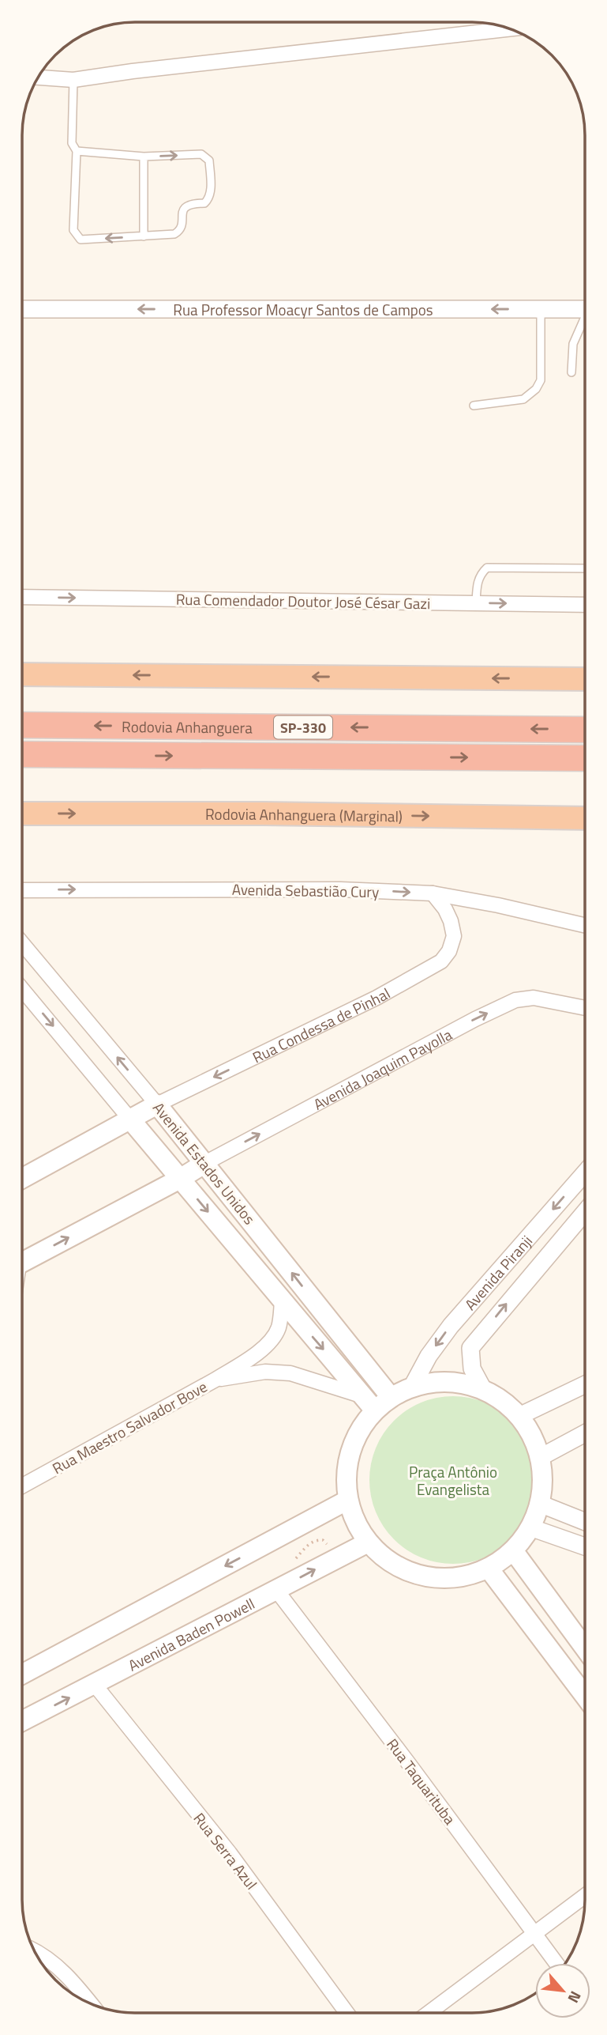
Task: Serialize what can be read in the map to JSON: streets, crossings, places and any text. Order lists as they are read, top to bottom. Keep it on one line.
{"streets":{"highway":["Rodovia Anhanguera","SP-330","Rodovia Anhanguera (Marginal)"],"main road":["Rua Condessa de Pinhal","Avenida Joaquim Payolla","Avenida Estados Unidos","Avenida Baden Powell"],"street":["Rua Professor Moacyr Santos de Campos","Rua Comendador Doutor José César Gazi","Avenida Sebastião Cury","Avenida Piranji","Rua Maestro Salvador Bove","Rua Taquarituba","Rua Serra Azul"]},"crossings":[["Avenida Sebastião Cury","Rua Condessa de Pinhal"],["Rua Condessa de Pinhal","Avenida Estados Unidos"],["Avenida Joaquim Payolla","Avenida Estados Unidos"],["Avenida Estados Unidos","Rua Maestro Salvador Bove"],["Avenida Baden Powell","Rua Taquarituba"],["Avenida Baden Powell","Rua Serra Azul"]],"one_way":["Rua Professor Moacyr Santos de Campos","Rua Comendador Doutor José César Gazi","Avenida Sebastião Cury","Rua Condessa de Pinhal","Avenida Joaquim Payolla"],"parks":["Praça Antônio Evangelista"],"north":"bottom right"}
